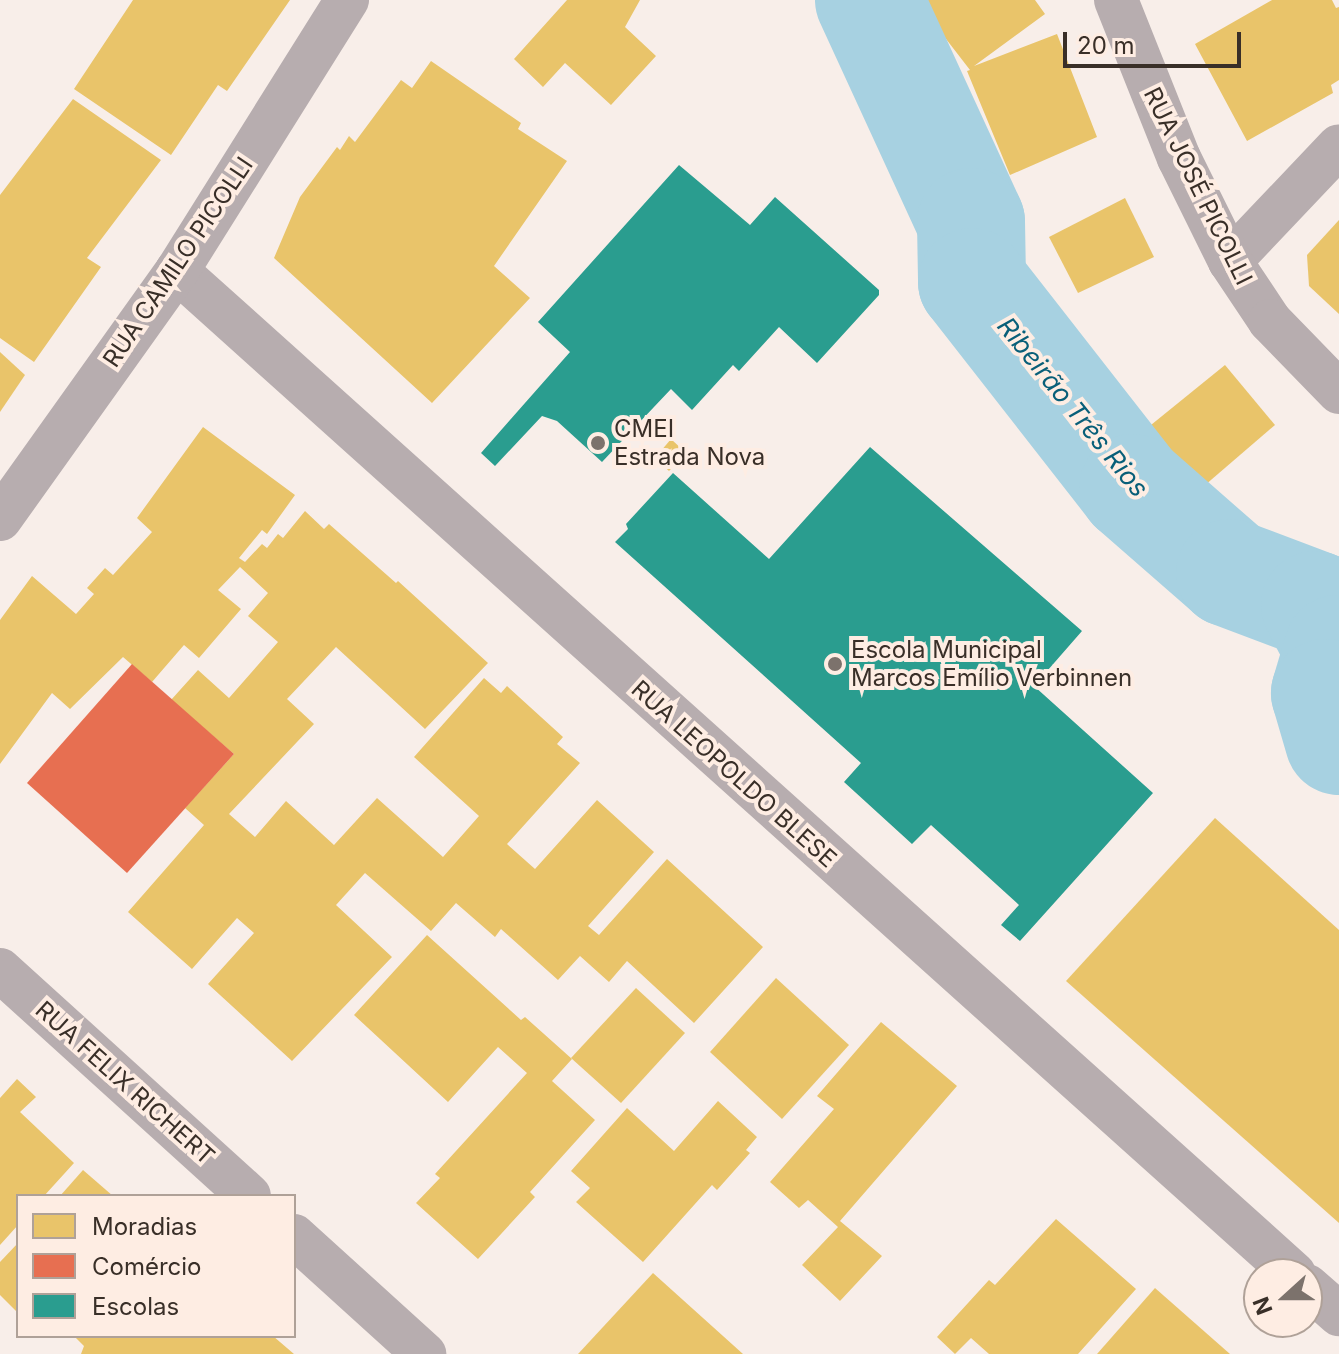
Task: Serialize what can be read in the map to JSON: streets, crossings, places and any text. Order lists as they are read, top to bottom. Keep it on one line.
{"streets":{"street":["RUA JOSÉ PICOLLI","RUA CAMILO PICOLLI","RUA LEOPOLDO BLESE","RUA FELIX RICHERT"]},"crossings":[["RUA CAMILO PICOLLI","RUA LEOPOLDO BLESE"]],"water":["Ribeirão Três Rios"],"places":["CMEI Estrada Nova","Escola Municipal Marcos Emílio Verbinnen"],"legend":["Moradias","Comércio","Escolas"],"scale_bar":"20 m","north":"left"}
